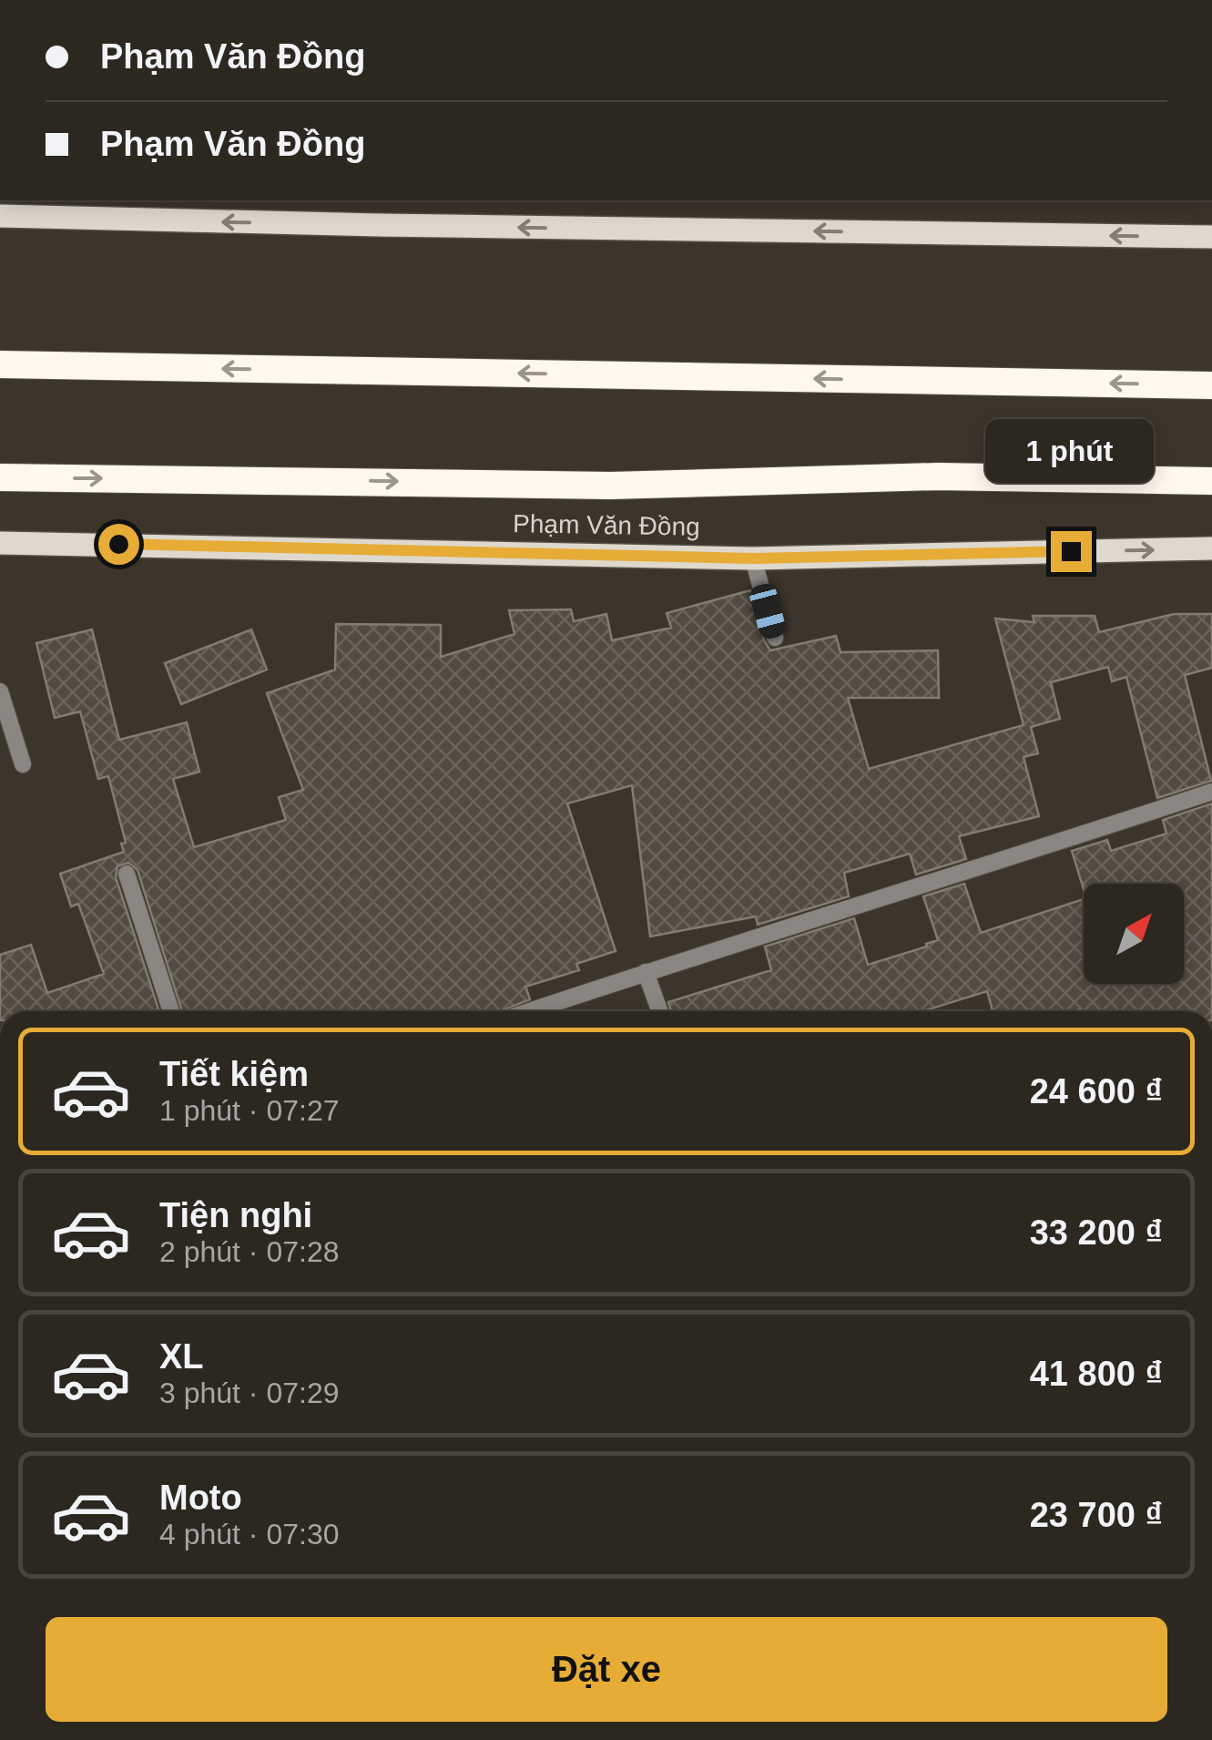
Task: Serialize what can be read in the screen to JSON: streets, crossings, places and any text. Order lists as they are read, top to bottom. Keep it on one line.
{"streets":{"highway":["Phạm Văn Đồng"]},"north":"top right","page":{"banner":["Phạm Văn Đồng","Phạm Văn Đồng"],"bubble":"1 phút","list":[{"name":"Tiết kiệm","note":"1 phút · 07:27","value":"24 600 ₫"},{"name":"Tiện nghi","note":"2 phút · 07:28","value":"33 200 ₫"},{"name":"XL","note":"3 phút · 07:29","value":"41 800 ₫"},{"name":"Moto","note":"4 phút · 07:30","value":"23 700 ₫"}],"buttons":"Đặt xe"}}
